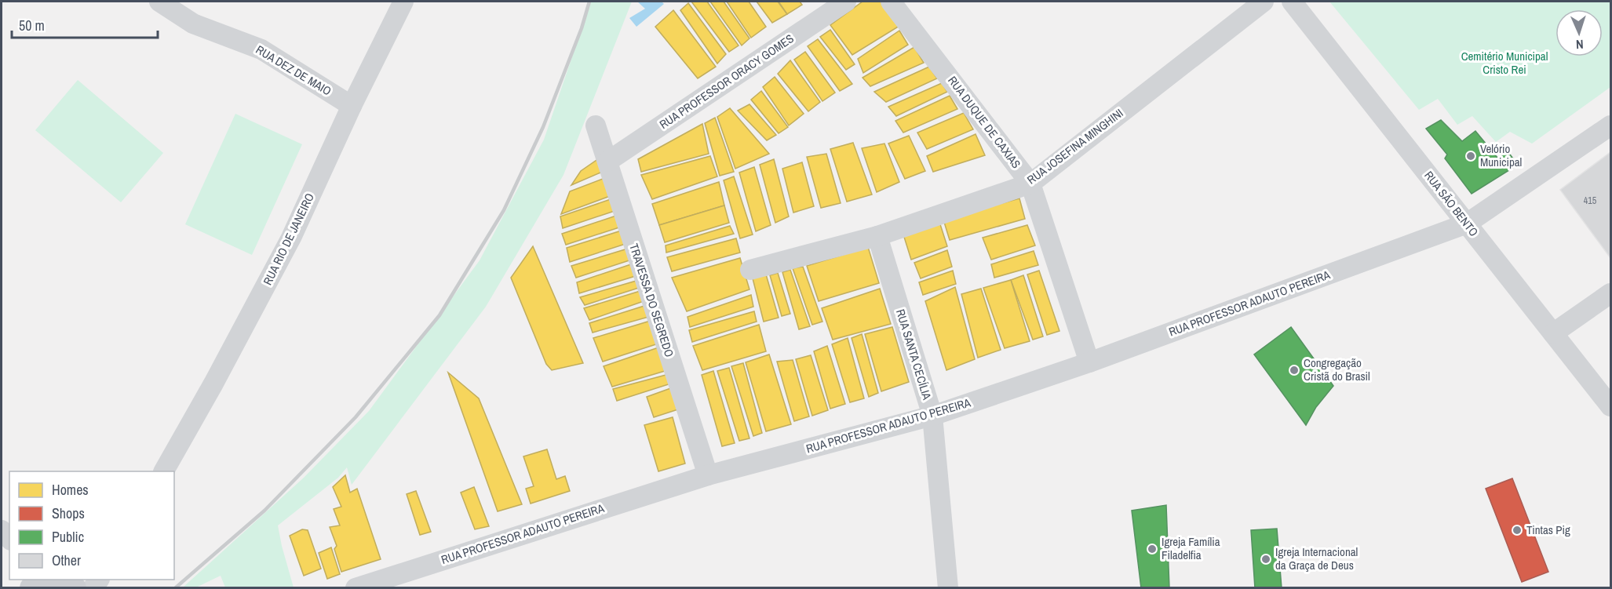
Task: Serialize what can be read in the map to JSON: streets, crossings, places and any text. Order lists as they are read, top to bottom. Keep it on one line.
{"streets":{"street":["RUA DEZ DE MAIO","RUA PROFESSOR ORACY GOMES","RUA DUQUE DE CAXIAS","RUA JOSEFINA MINGHINI","RUA SÃO BENTO","RUA RIO DE JANEIRO","TRAVESSA DO SEGREDO","RUA PROFESSOR ADAUTO PEREIRA","RUA SANTA CECÍLIA"]},"crossings":[["RUA DEZ DE MAIO","RUA RIO DE JANEIRO"],["RUA PROFESSOR ORACY GOMES","TRAVESSA DO SEGREDO"],["RUA DUQUE DE CAXIAS","RUA JOSEFINA MINGHINI"],["RUA DUQUE DE CAXIAS","RUA PROFESSOR ADAUTO PEREIRA"],["RUA JOSEFINA MINGHINI","RUA SANTA CECÍLIA"],["RUA SÃO BENTO","RUA PROFESSOR ADAUTO PEREIRA"],["TRAVESSA DO SEGREDO","RUA PROFESSOR ADAUTO PEREIRA"],["RUA PROFESSOR ADAUTO PEREIRA","RUA SANTA CECÍLIA"]],"parks":["Cemitério Municipal Cristo Rei"],"places":["Velório Municipal","Congregação Cristã do Brasil","Tintas Pig","Igreja Família Filadelfia","Igreja Internacional da Graça de Deus"],"house_numbers":["415"],"legend":["Homes","Shops","Public","Other"],"scale_bar":"50 m","north":"bottom"}
